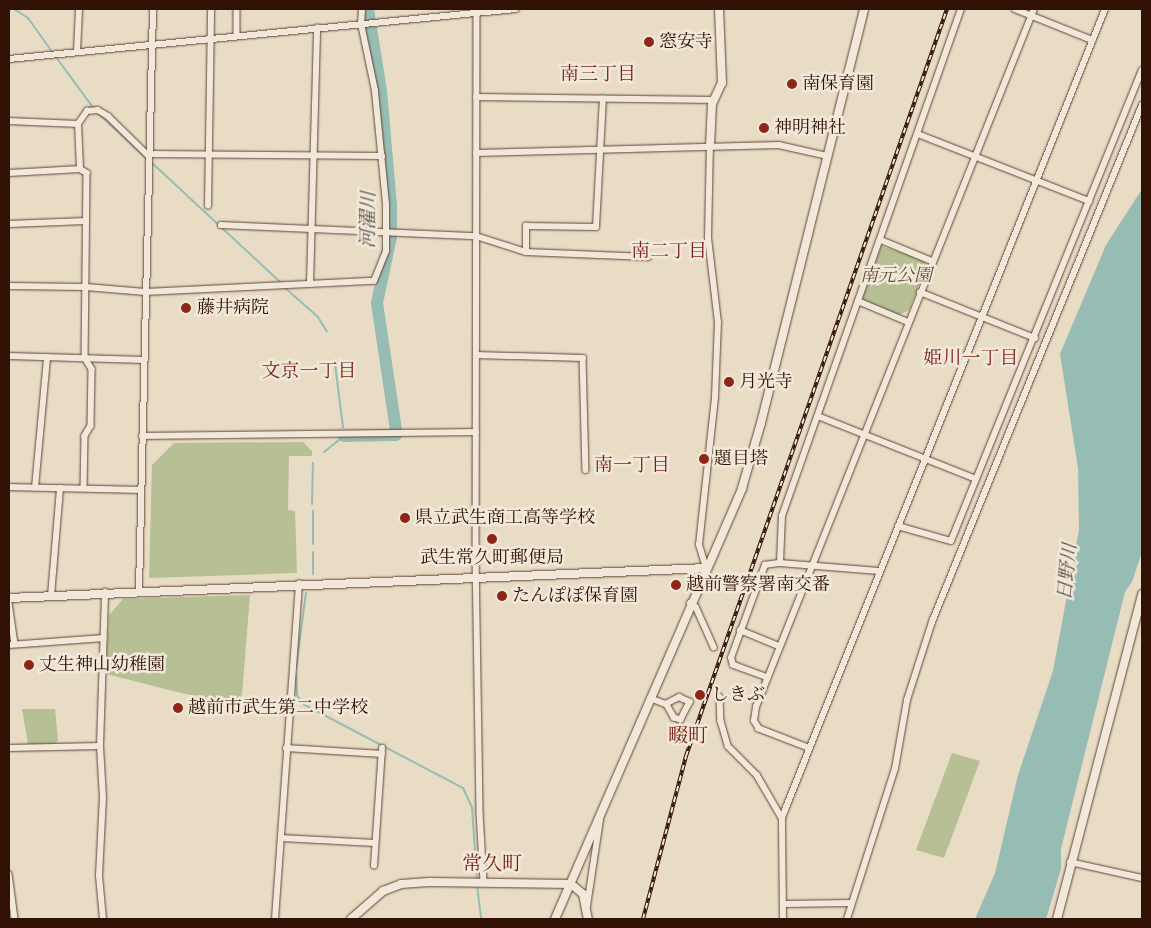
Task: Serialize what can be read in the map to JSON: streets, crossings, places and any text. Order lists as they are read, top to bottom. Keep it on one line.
{"districts":["南三丁目","南二丁目","姫川一丁目","文京一丁目","南一丁目","畷町","常久町"],"water":["河濯川","日野川"],"parks":["南元公園"],"places":["窓安寺","南保育園","神明神社","藤井病院","月光寺","題目塔","県立武生商工高等学校","武生常久町郵便局","越前警察署南交番","たんぽぽ保育園","丈生神山幼稚園","しきぶ","越前市武生第二中学校"]}
